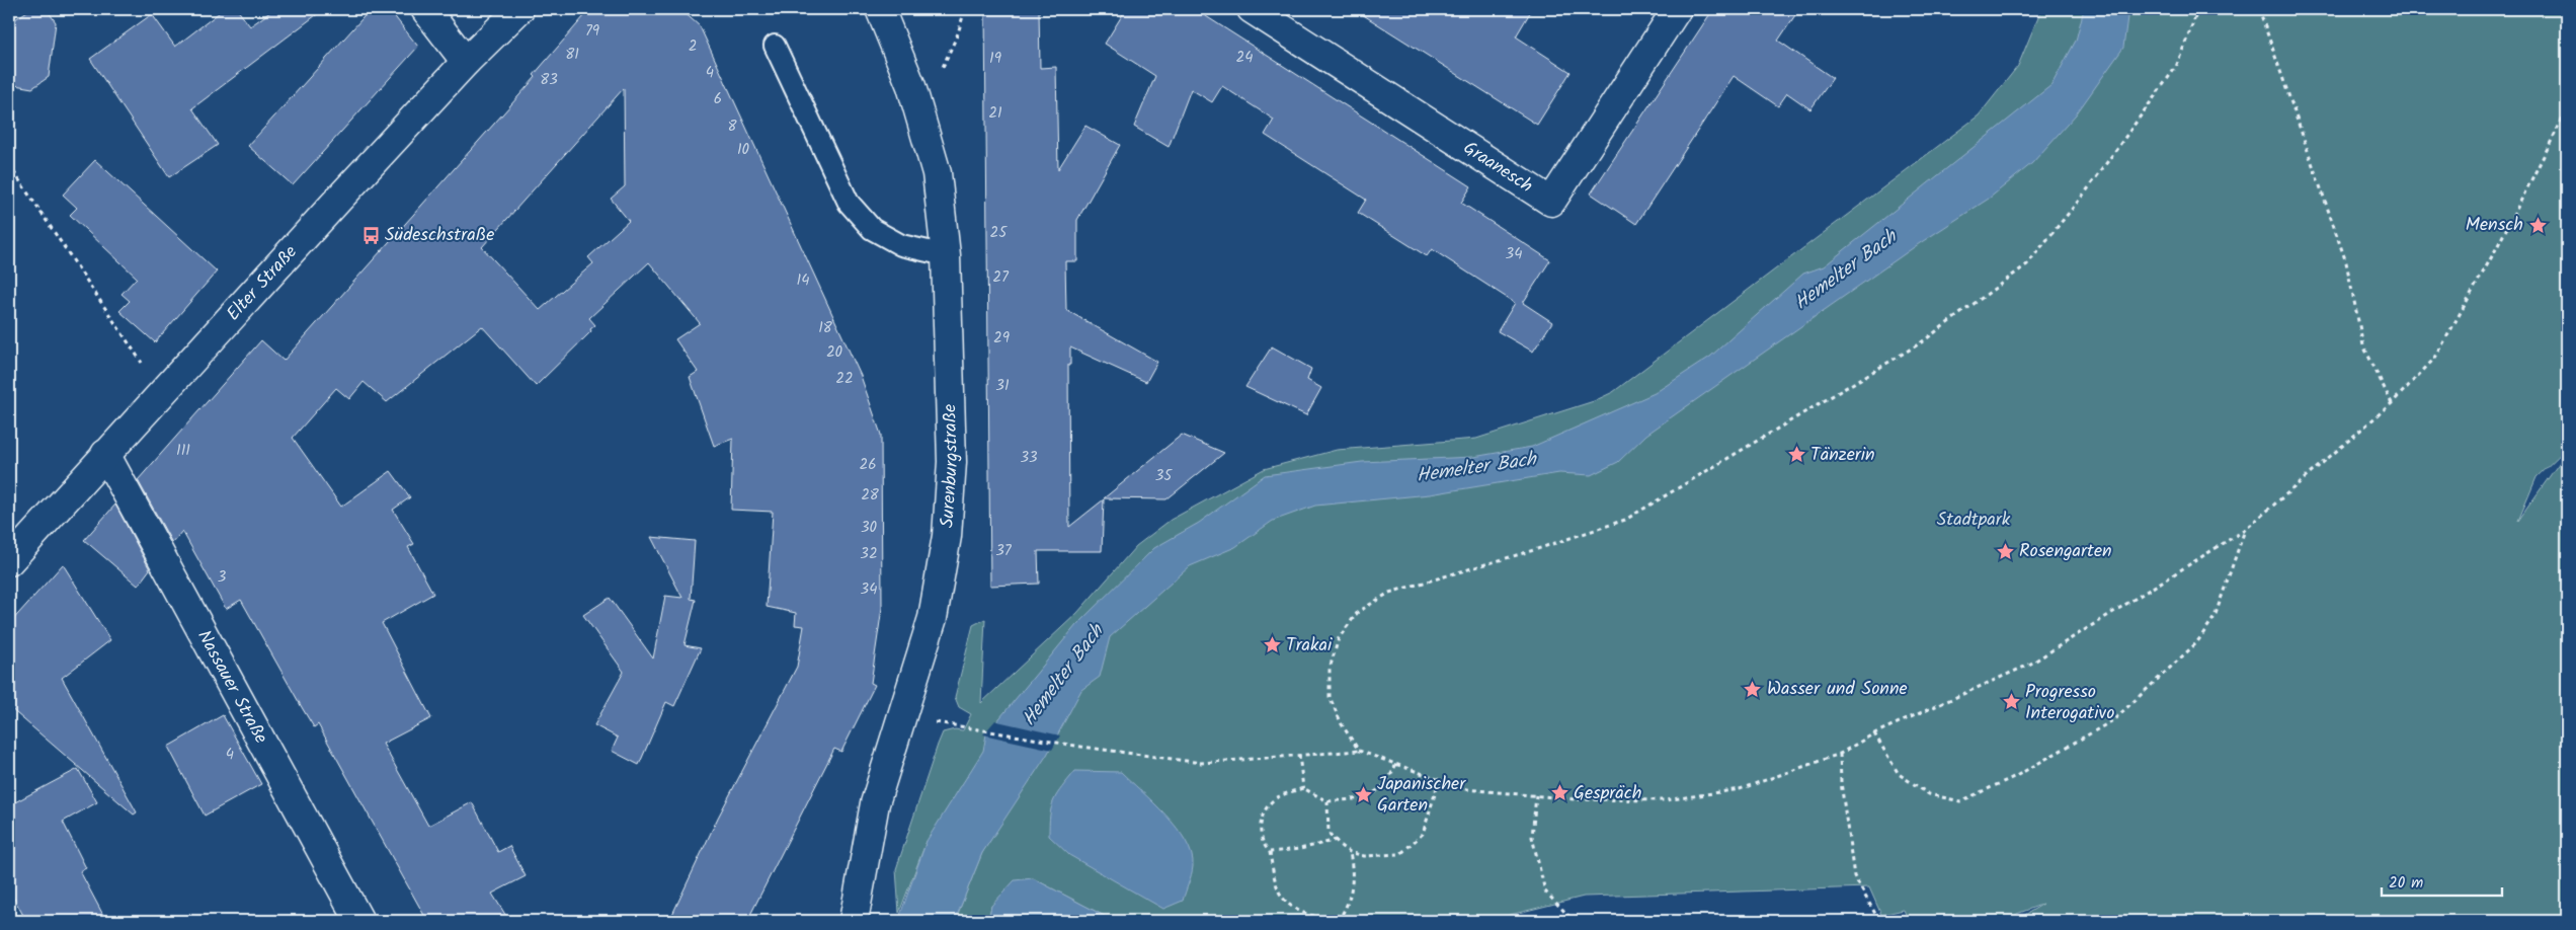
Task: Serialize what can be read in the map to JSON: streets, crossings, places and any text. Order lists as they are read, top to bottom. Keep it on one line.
{"streets":{"street":["Graanesch","Elter Straße","Surenburgstraße","Nassauer Straße"]},"crossings":[["Elter Straße","Nassauer Straße"]],"water":["Hemelter Bach"],"parks":["Stadtpark"],"places":{"place":["Mensch","Tänzerin","Rosengarten","Trakai","Wasser und Sonne","Progresso Interogativo","Gespräch","Japanischer Garten"],"bus stop":["Südeschstraße"]},"house_numbers":["79","2","81","24","19","4","83","6","21","8","10","25","34","27","14","18","29","20","22","31","111","33","26","35","28","30","37","32","3","34","4"],"scale_bar":"20 m"}
